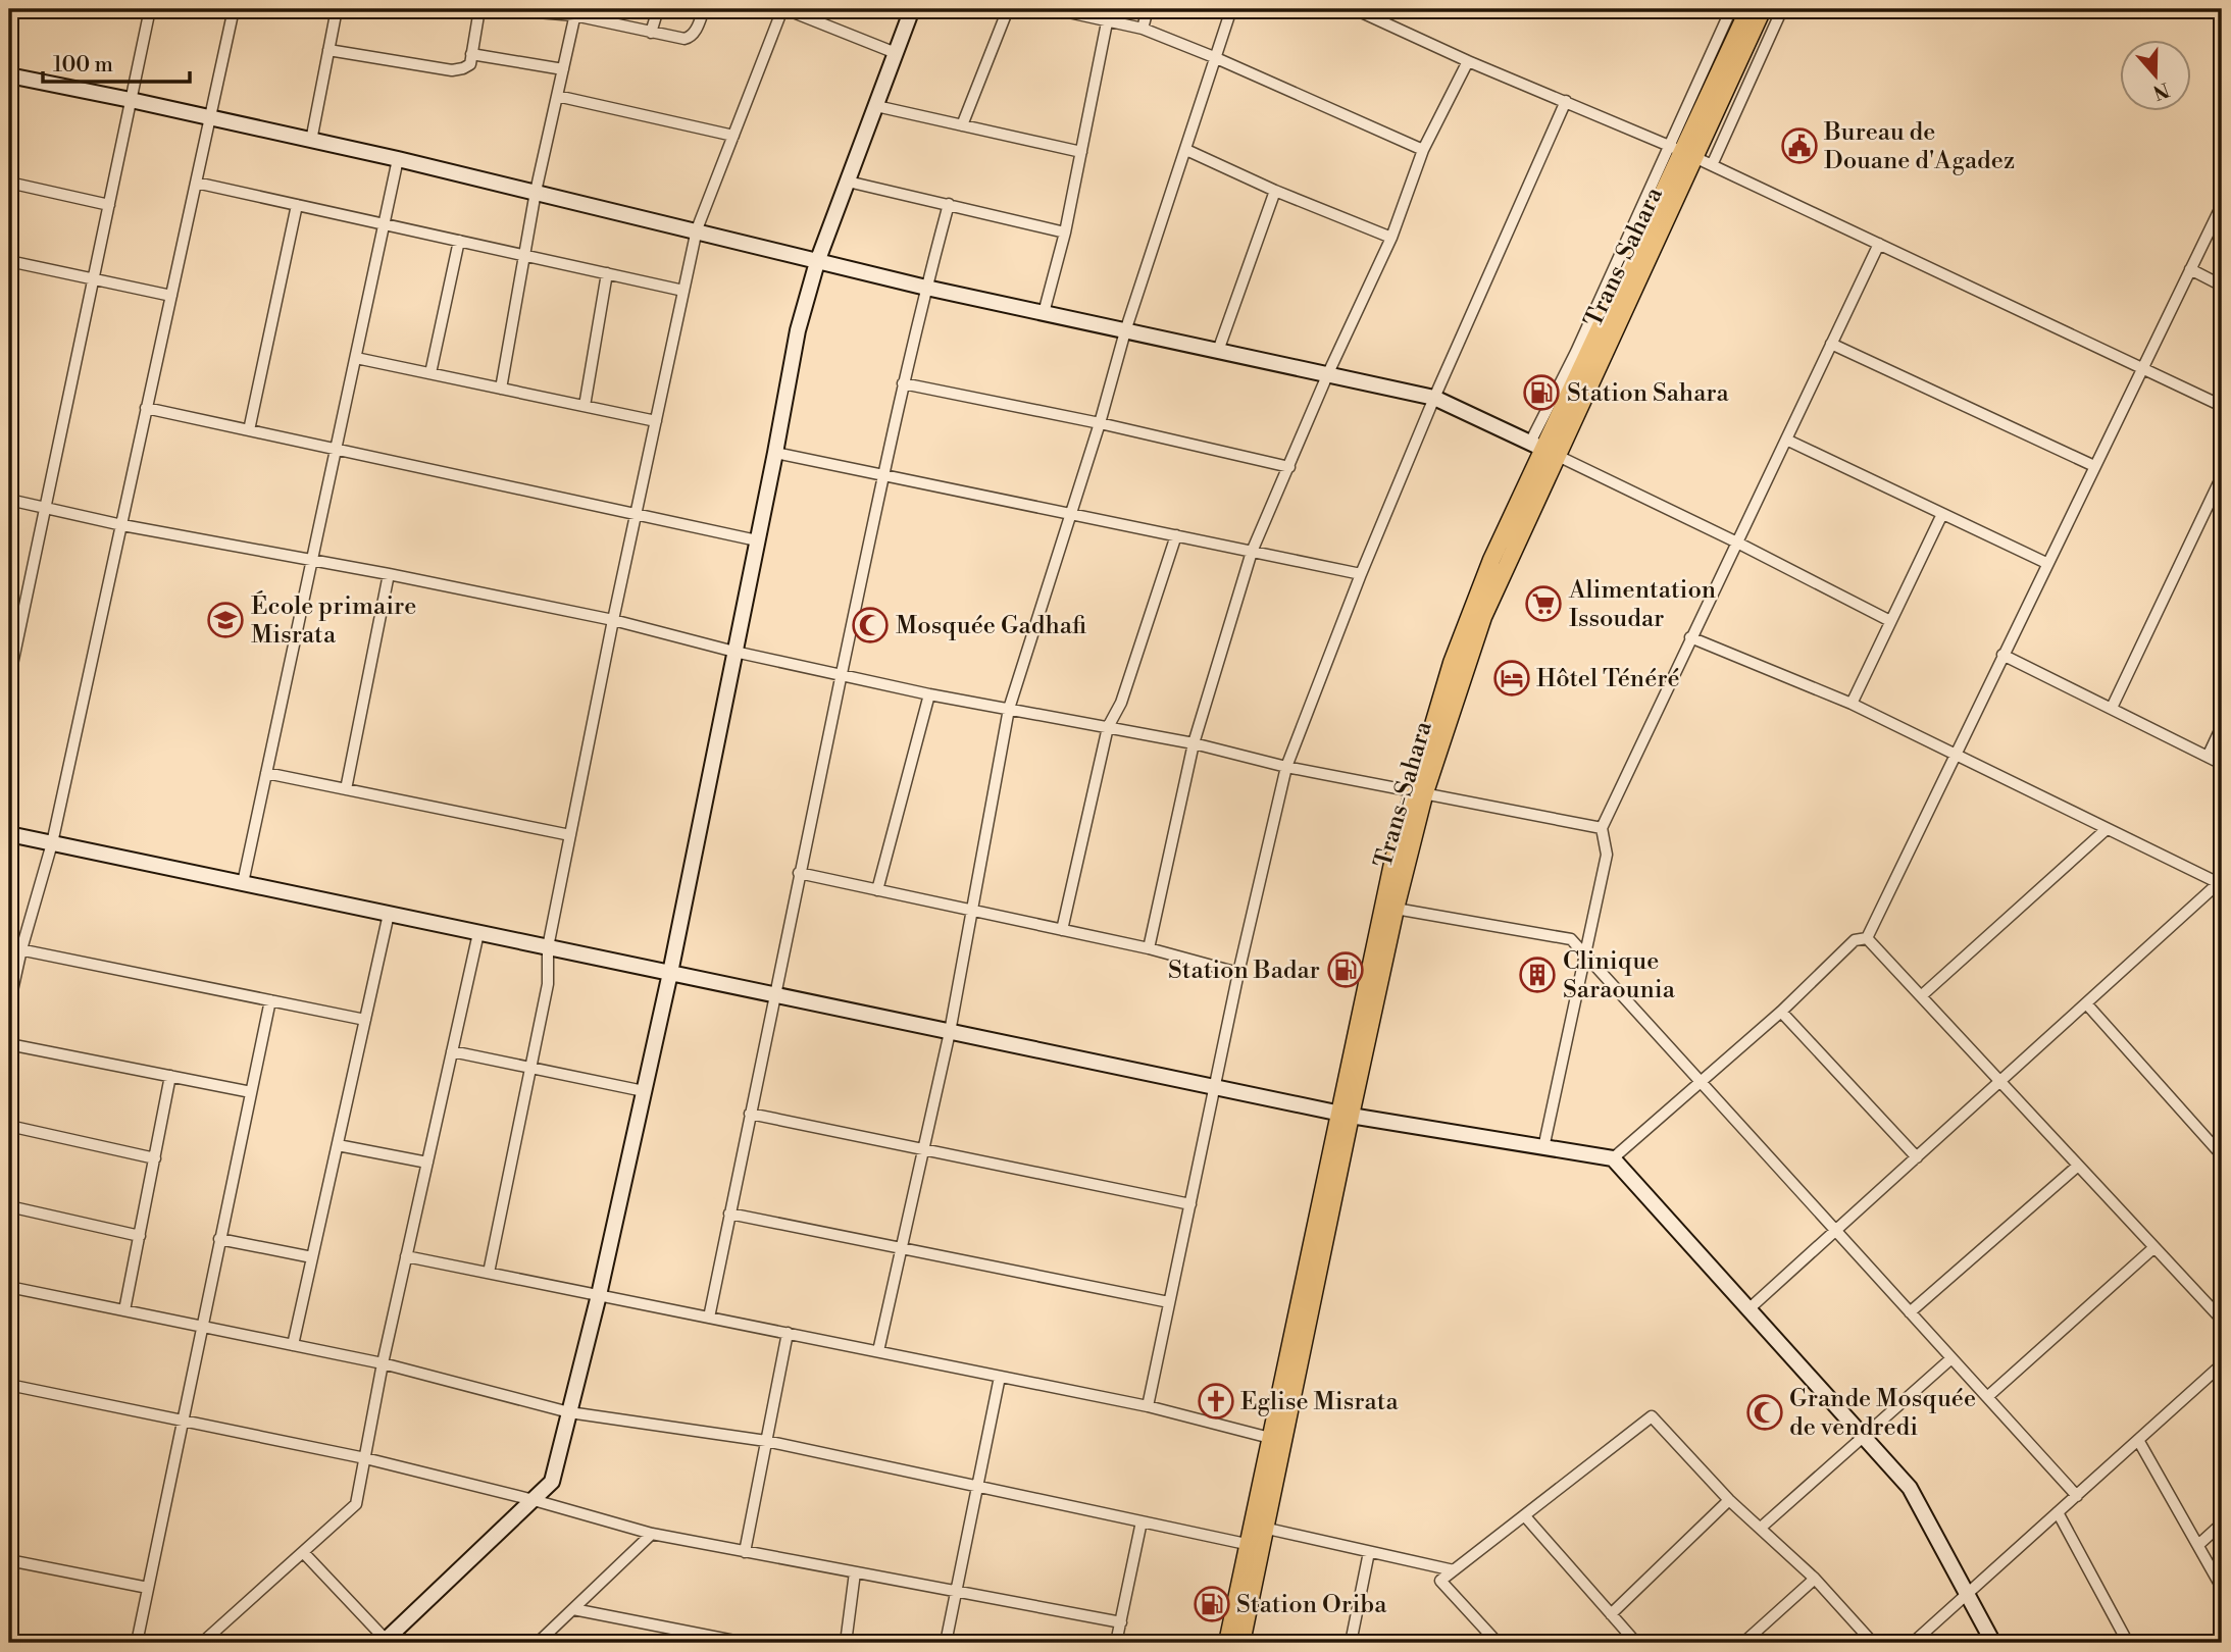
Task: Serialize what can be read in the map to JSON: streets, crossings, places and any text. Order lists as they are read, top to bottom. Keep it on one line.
{"streets":{"main road":["Trans-Sahara"]},"places":{"public building":["Bureau de Douane d'Agadez"],"fuel station":["Station Sahara","Station Badar","Station Oriba"],"supermarket":["Alimentation Issoudar"],"school or university":["École primaire Misrata"],"mosque":["Mosquée Gadhafi","Grande Mosquée de vendredi"],"hotel":["Hôtel Ténéré"],"building":["Clinique Saraounia"],"church":["Eglise Misrata"]},"scale_bar":"100 m","north":"bottom"}
